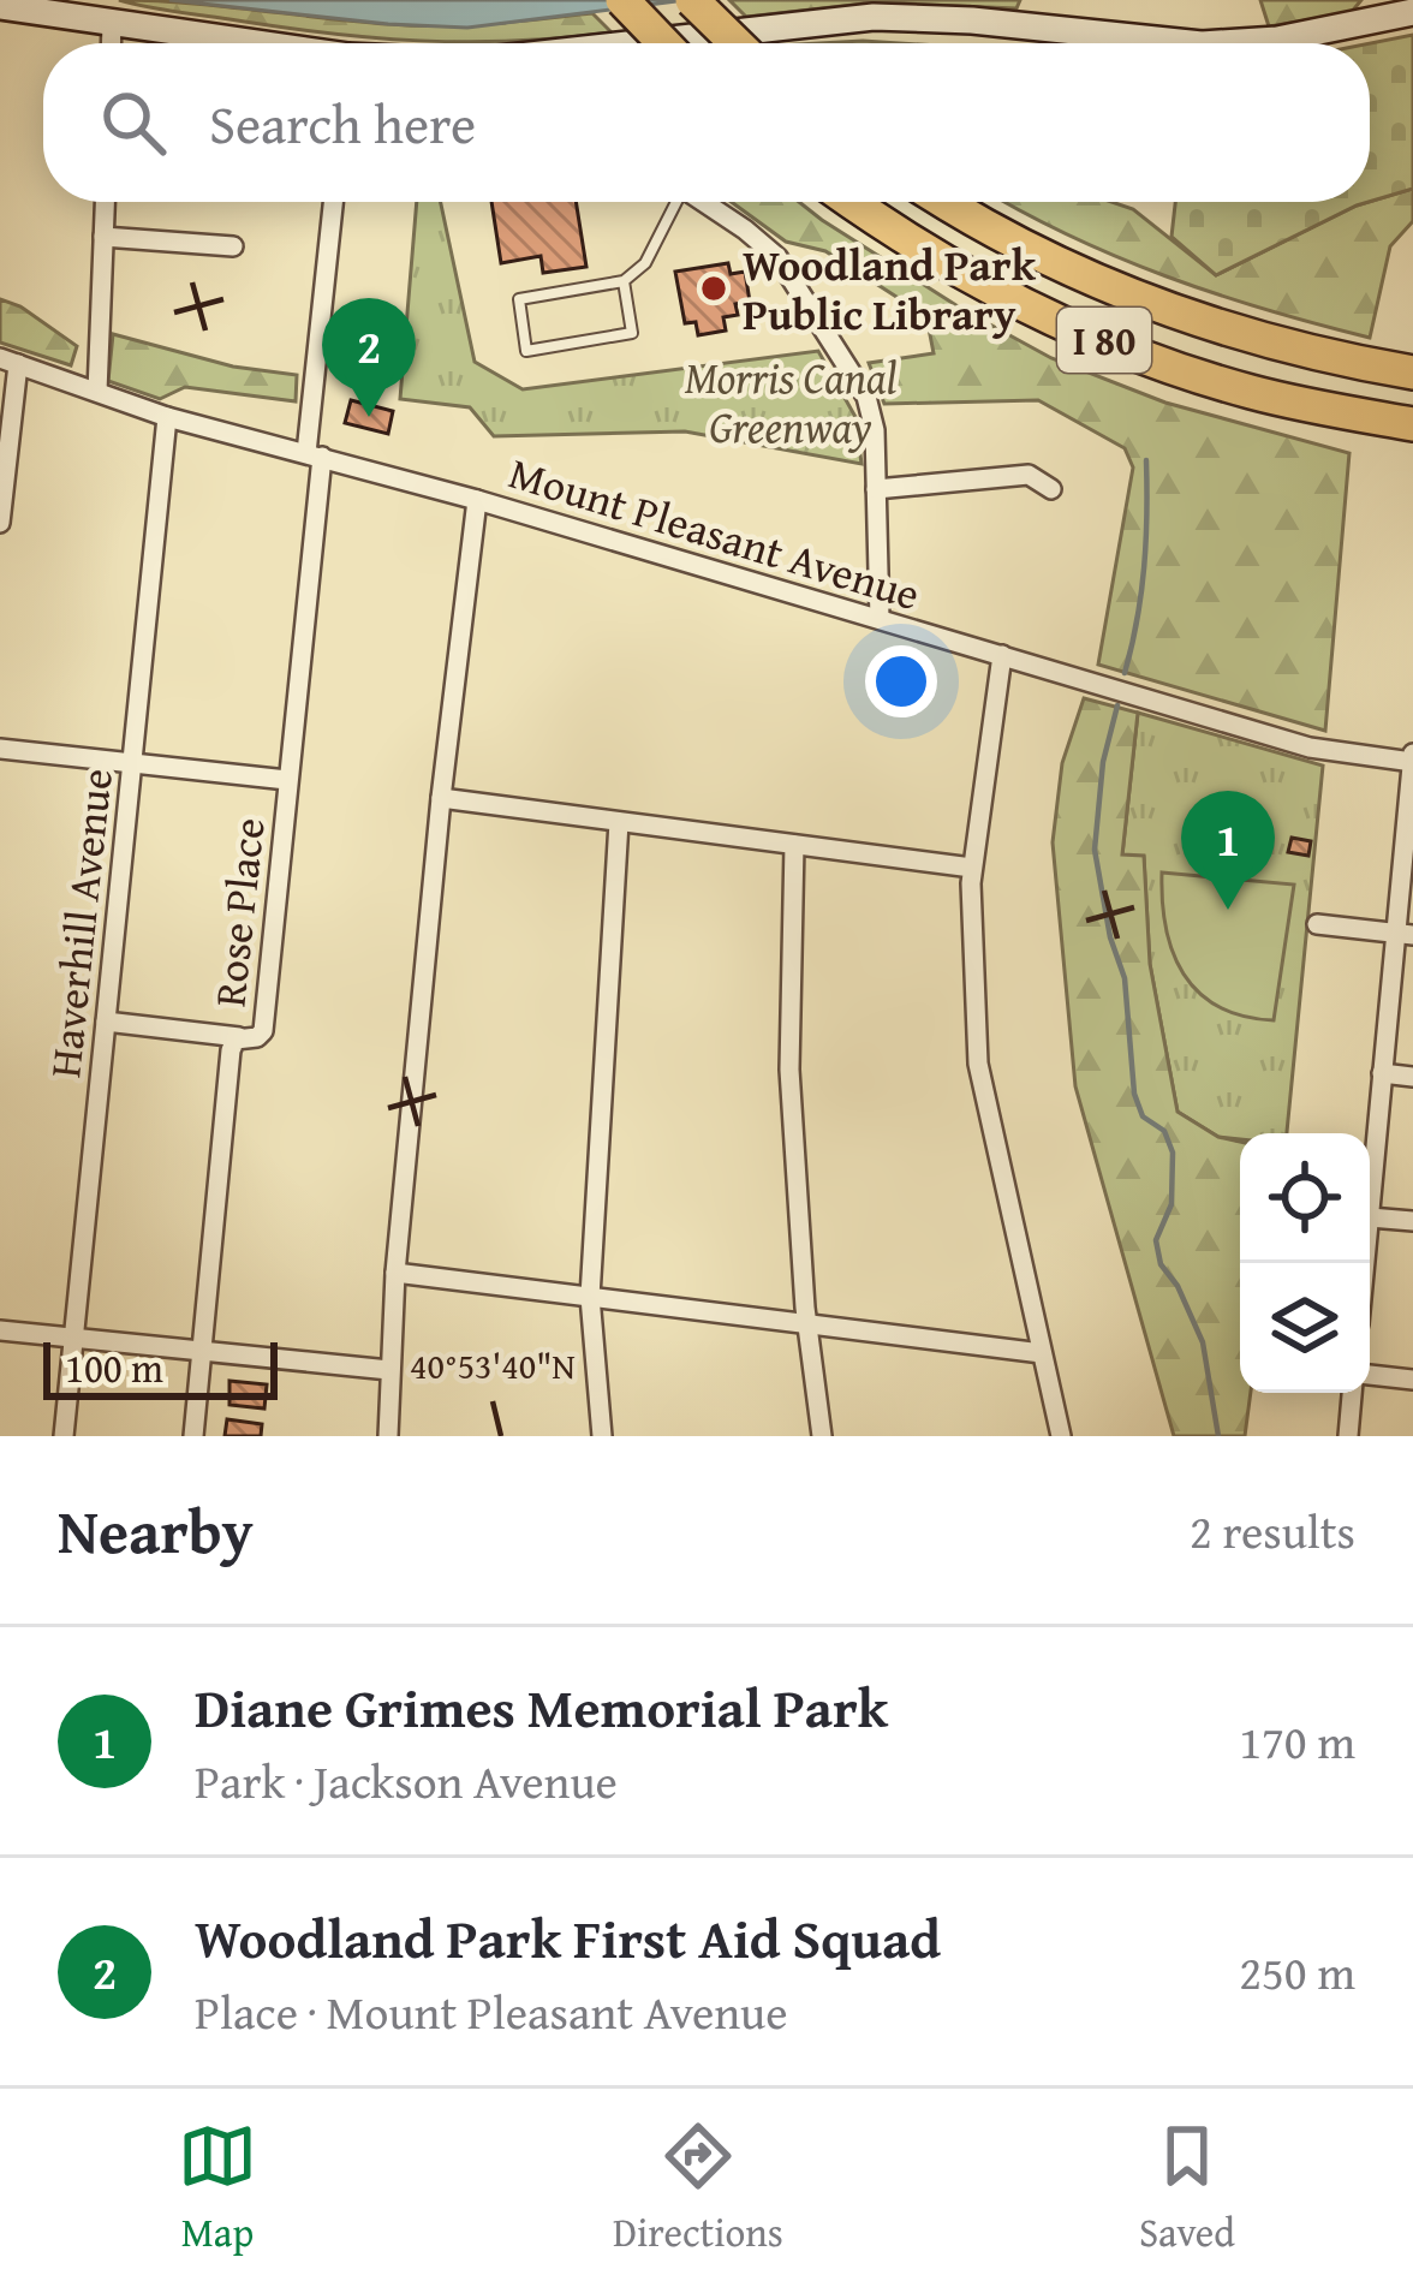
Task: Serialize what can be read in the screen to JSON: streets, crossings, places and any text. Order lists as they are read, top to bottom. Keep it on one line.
{"streets":{"highway":["I 80"],"street":["Mount Pleasant Avenue","Rose Place","Haverhill Avenue"]},"crossings":[["Mount Pleasant Avenue","Rose Place"],["Mount Pleasant Avenue","Haverhill Avenue"]],"parks":["Morris Canal Greenway"],"places":["Woodland Park Public Library"],"scale_bar":"100 m","page":{"search":"Search here","pins":["2","1"],"scale":"100 m","heading":["Nearby","2 results"],"list":[{"mark":"1","name":"Diane Grimes Memorial Park","note":"Park · Jackson Avenue","value":"170 m"},{"mark":"2","name":"Woodland Park First Aid Squad","note":"Place · Mount Pleasant Avenue","value":"250 m"}],"nav":["Map","Directions","Saved"]},"coordinates":["40°53'40\"N"]}
